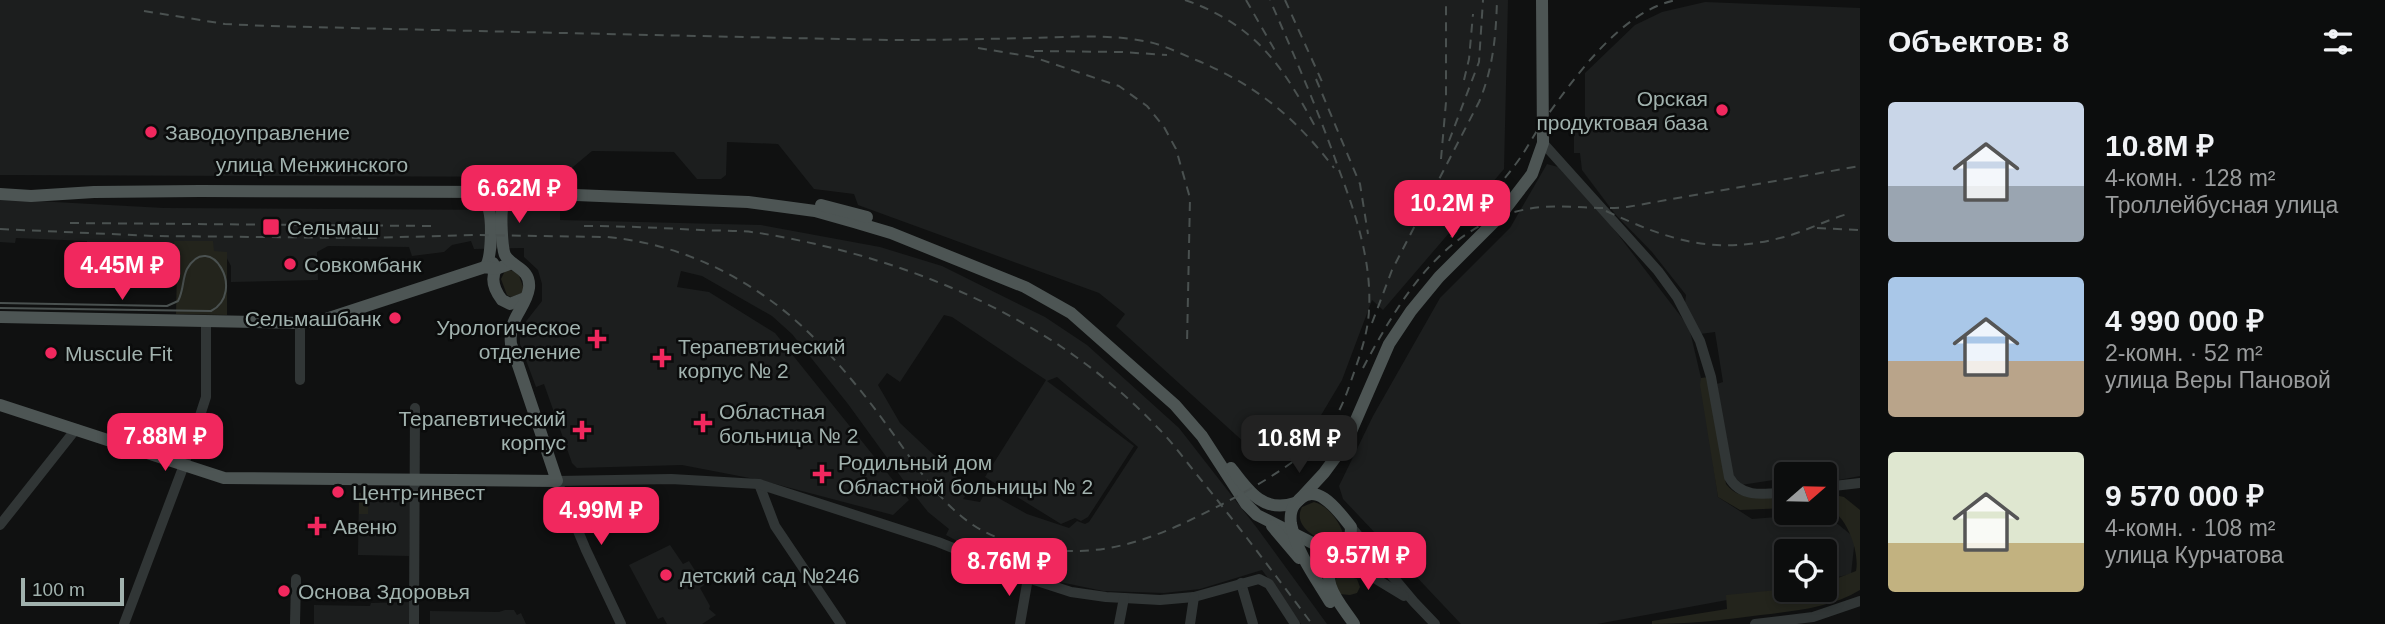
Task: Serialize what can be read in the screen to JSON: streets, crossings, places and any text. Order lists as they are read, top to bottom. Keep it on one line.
{"streets":{"main road":["улица Менжинского"]},"places":{"other":["Орская продуктовая база","Заводоуправление","Совкомбанк","Сельмашбанк","Muscule Fit","Центр-инвест","детский сад №246","Основа Здоровья"],"transit":["Сельмаш"],"health":["Урологическое отделение","Терапевтический корпус № 2","Областная больница № 2","Терапевтический корпус","Родильный дом Областной больницы № 2","Авеню"]},"scale_bar":"100 m","north":"right","page":{"heading":"Объектов: 8","list":[{"name":"10.8M ₽","note":"4-комн. · 128 m² · Троллейбусная улица"},{"name":"4 990 000 ₽","note":"2-комн. · 52 m² · улица Веры Пановой"},{"name":"9 570 000 ₽","note":"4-комн. · 108 m² · улица Курчатова"}],"price":["6.62M ₽","10.2M ₽","4.45M ₽","7.88M ₽","10.8M ₽","4.99M ₽","9.57M ₽","8.76M ₽"],"scale":"100 m"}}
